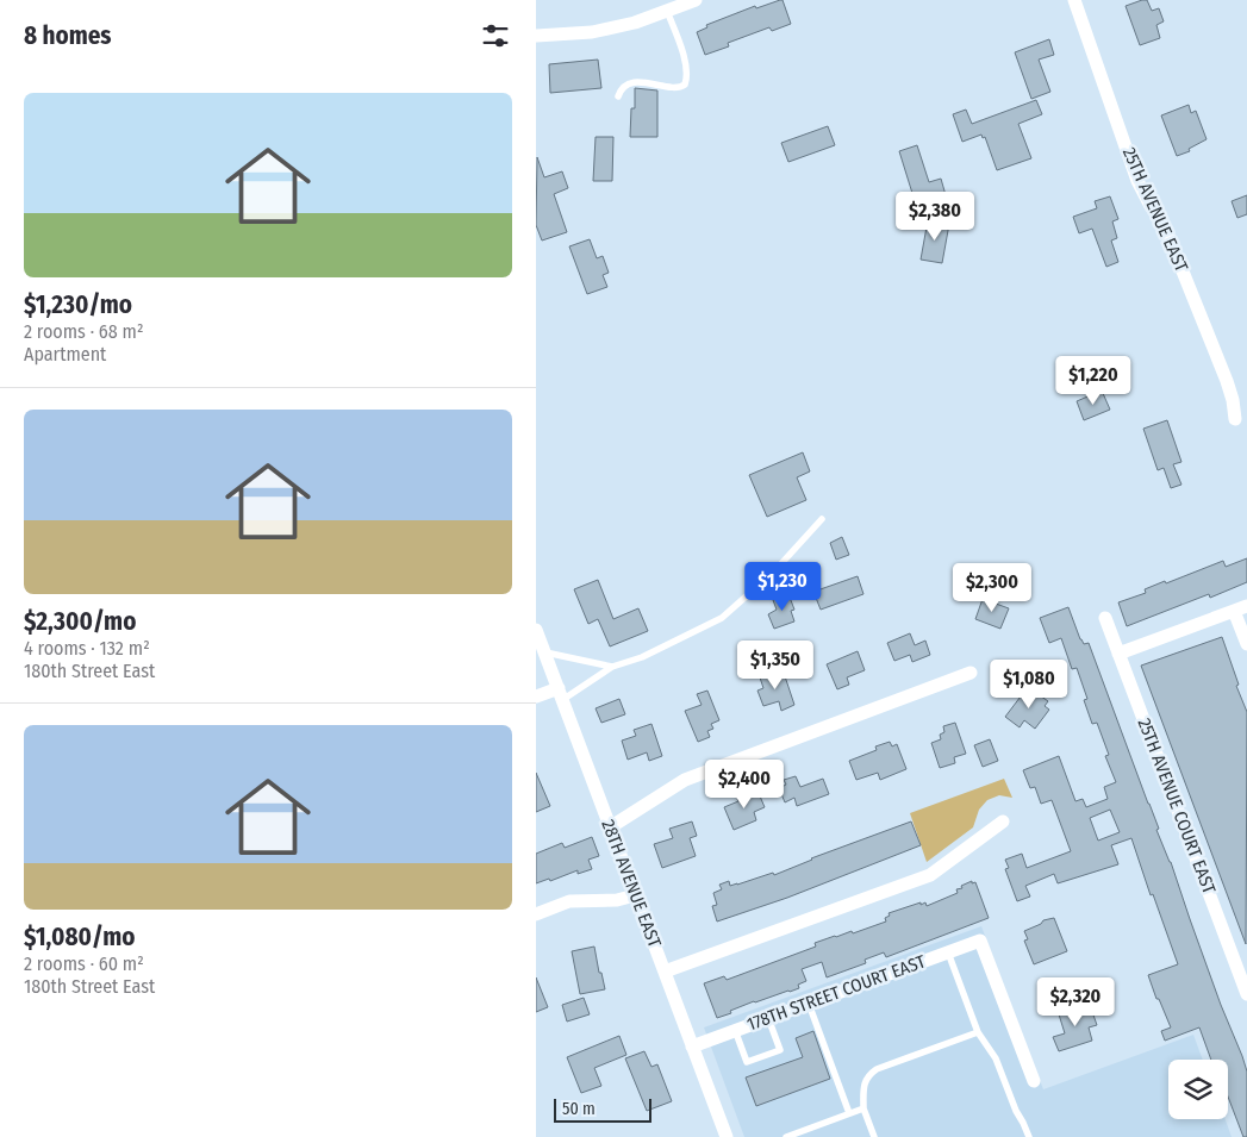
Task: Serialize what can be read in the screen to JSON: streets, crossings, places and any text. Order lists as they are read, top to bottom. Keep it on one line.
{"streets":{"street":["25TH AVENUE EAST","25TH AVENUE COURT EAST","28TH AVENUE EAST","178TH STREET COURT EAST"]},"crossings":[["28TH AVENUE EAST","178TH STREET COURT EAST"]],"scale_bar":"50 m","page":{"heading":"8 homes","list":[{"name":"$1,230/mo","note":"2 rooms · 68 m² · Apartment"},{"name":"$2,300/mo","note":"4 rooms · 132 m² · 180th Street East"},{"name":"$1,080/mo","note":"2 rooms · 60 m² · 180th Street East"}],"price":["$2,380","$1,220","$1,230","$2,300","$1,350","$1,080","$2,400","$2,320"],"scale":"50 m"}}
